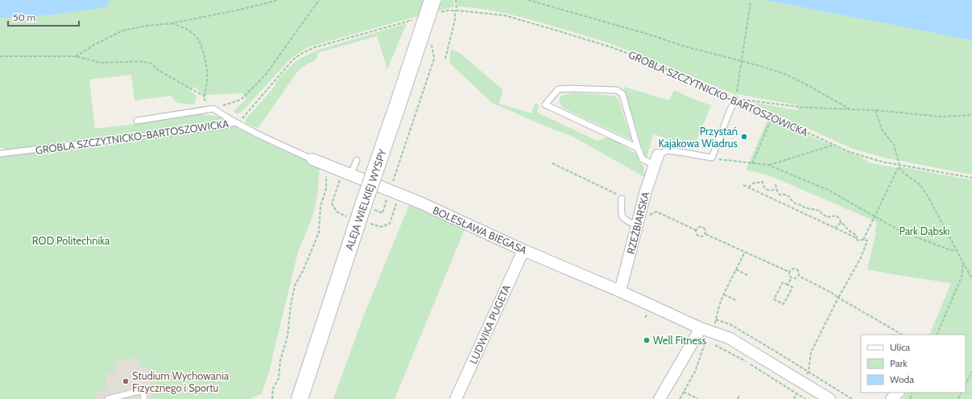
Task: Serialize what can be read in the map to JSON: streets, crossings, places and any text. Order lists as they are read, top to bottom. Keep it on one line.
{"streets":{"main road":["ALEJA WIELKIEJ WYSPY"],"street":["RZEŹBIARSKA","BOLESŁAWA BIEGASA","LUDWIKA PUGETA"],"lane":["GROBLA SZCZYTNICKO-BARTOSZOWICKA"]},"crossings":[["GROBLA SZCZYTNICKO-BARTOSZOWICKA","ALEJA WIELKIEJ WYSPY"],["GROBLA SZCZYTNICKO-BARTOSZOWICKA","BOLESŁAWA BIEGASA"],["RZEŹBIARSKA","BOLESŁAWA BIEGASA"],["BOLESŁAWA BIEGASA","LUDWIKA PUGETA"]],"parks":["Park Dąbski","ROD Politechnika"],"places":["Przystań Kajakowa Wiadrus","Well Fitness","Studium Wychowania Fizycznego i Sportu"],"legend":["Ulica","Park","Woda"],"scale_bar":"50 m"}
